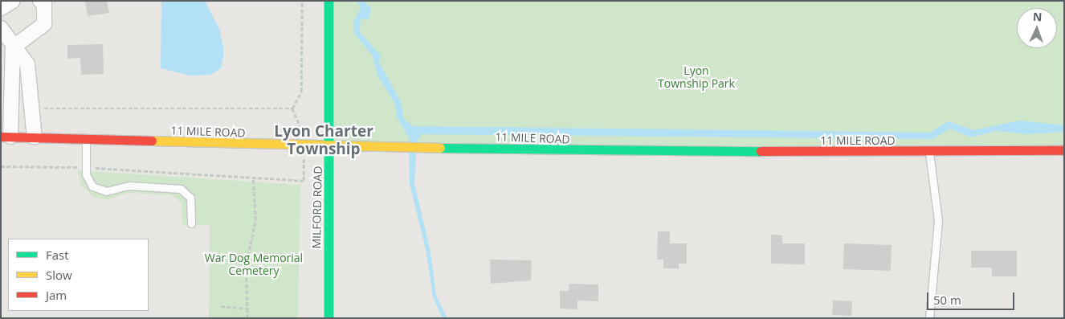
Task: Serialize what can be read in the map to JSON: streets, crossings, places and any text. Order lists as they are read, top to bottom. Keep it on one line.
{"streets":{"street":["11 MILE ROAD","MILFORD ROAD"]},"crossings":[["11 MILE ROAD","MILFORD ROAD"]],"districts":["Lyon Charter Township"],"parks":["Lyon Township Park","War Dog Memorial Cemetery"],"legend":["Fast","Slow","Jam"],"scale_bar":"50 m","north":"top"}
